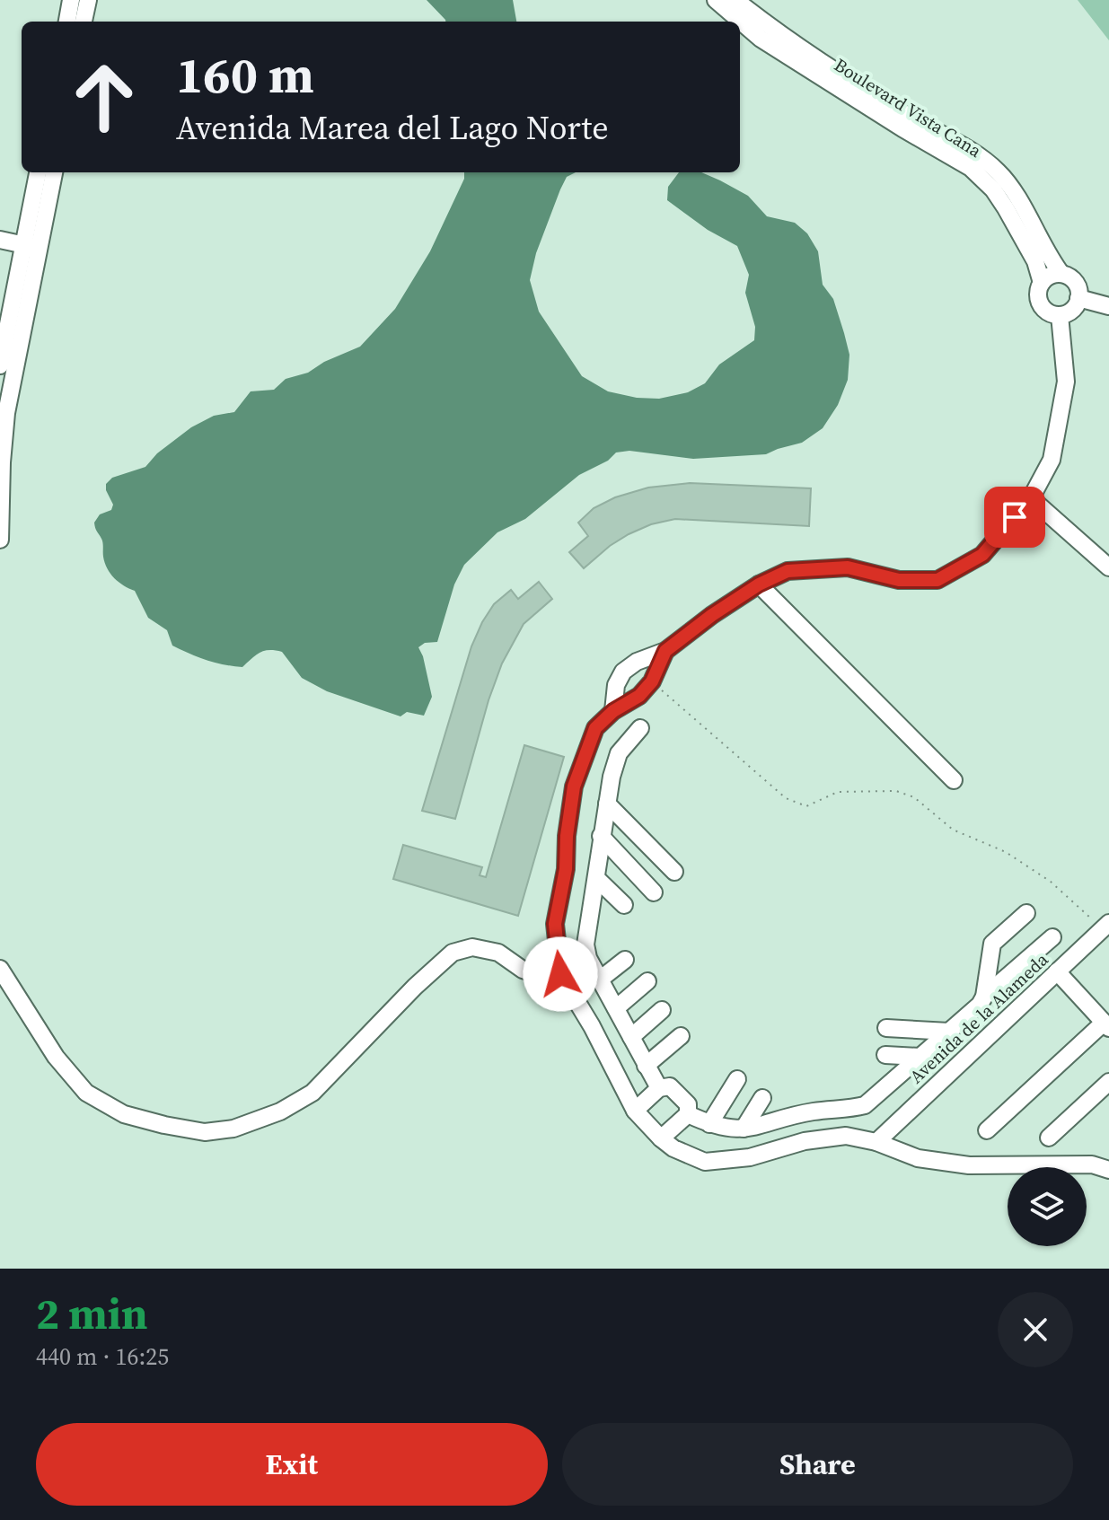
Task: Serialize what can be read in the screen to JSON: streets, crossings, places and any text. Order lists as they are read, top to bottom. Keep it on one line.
{"streets":{"street":["Boulevard Vista Cana","Avenida de la Alameda"]},"page":{"turn":["160 m","Avenida Marea del Lago Norte"],"heading":["2 min","440 m · 16:25"],"buttons":["Exit","Share"]}}
